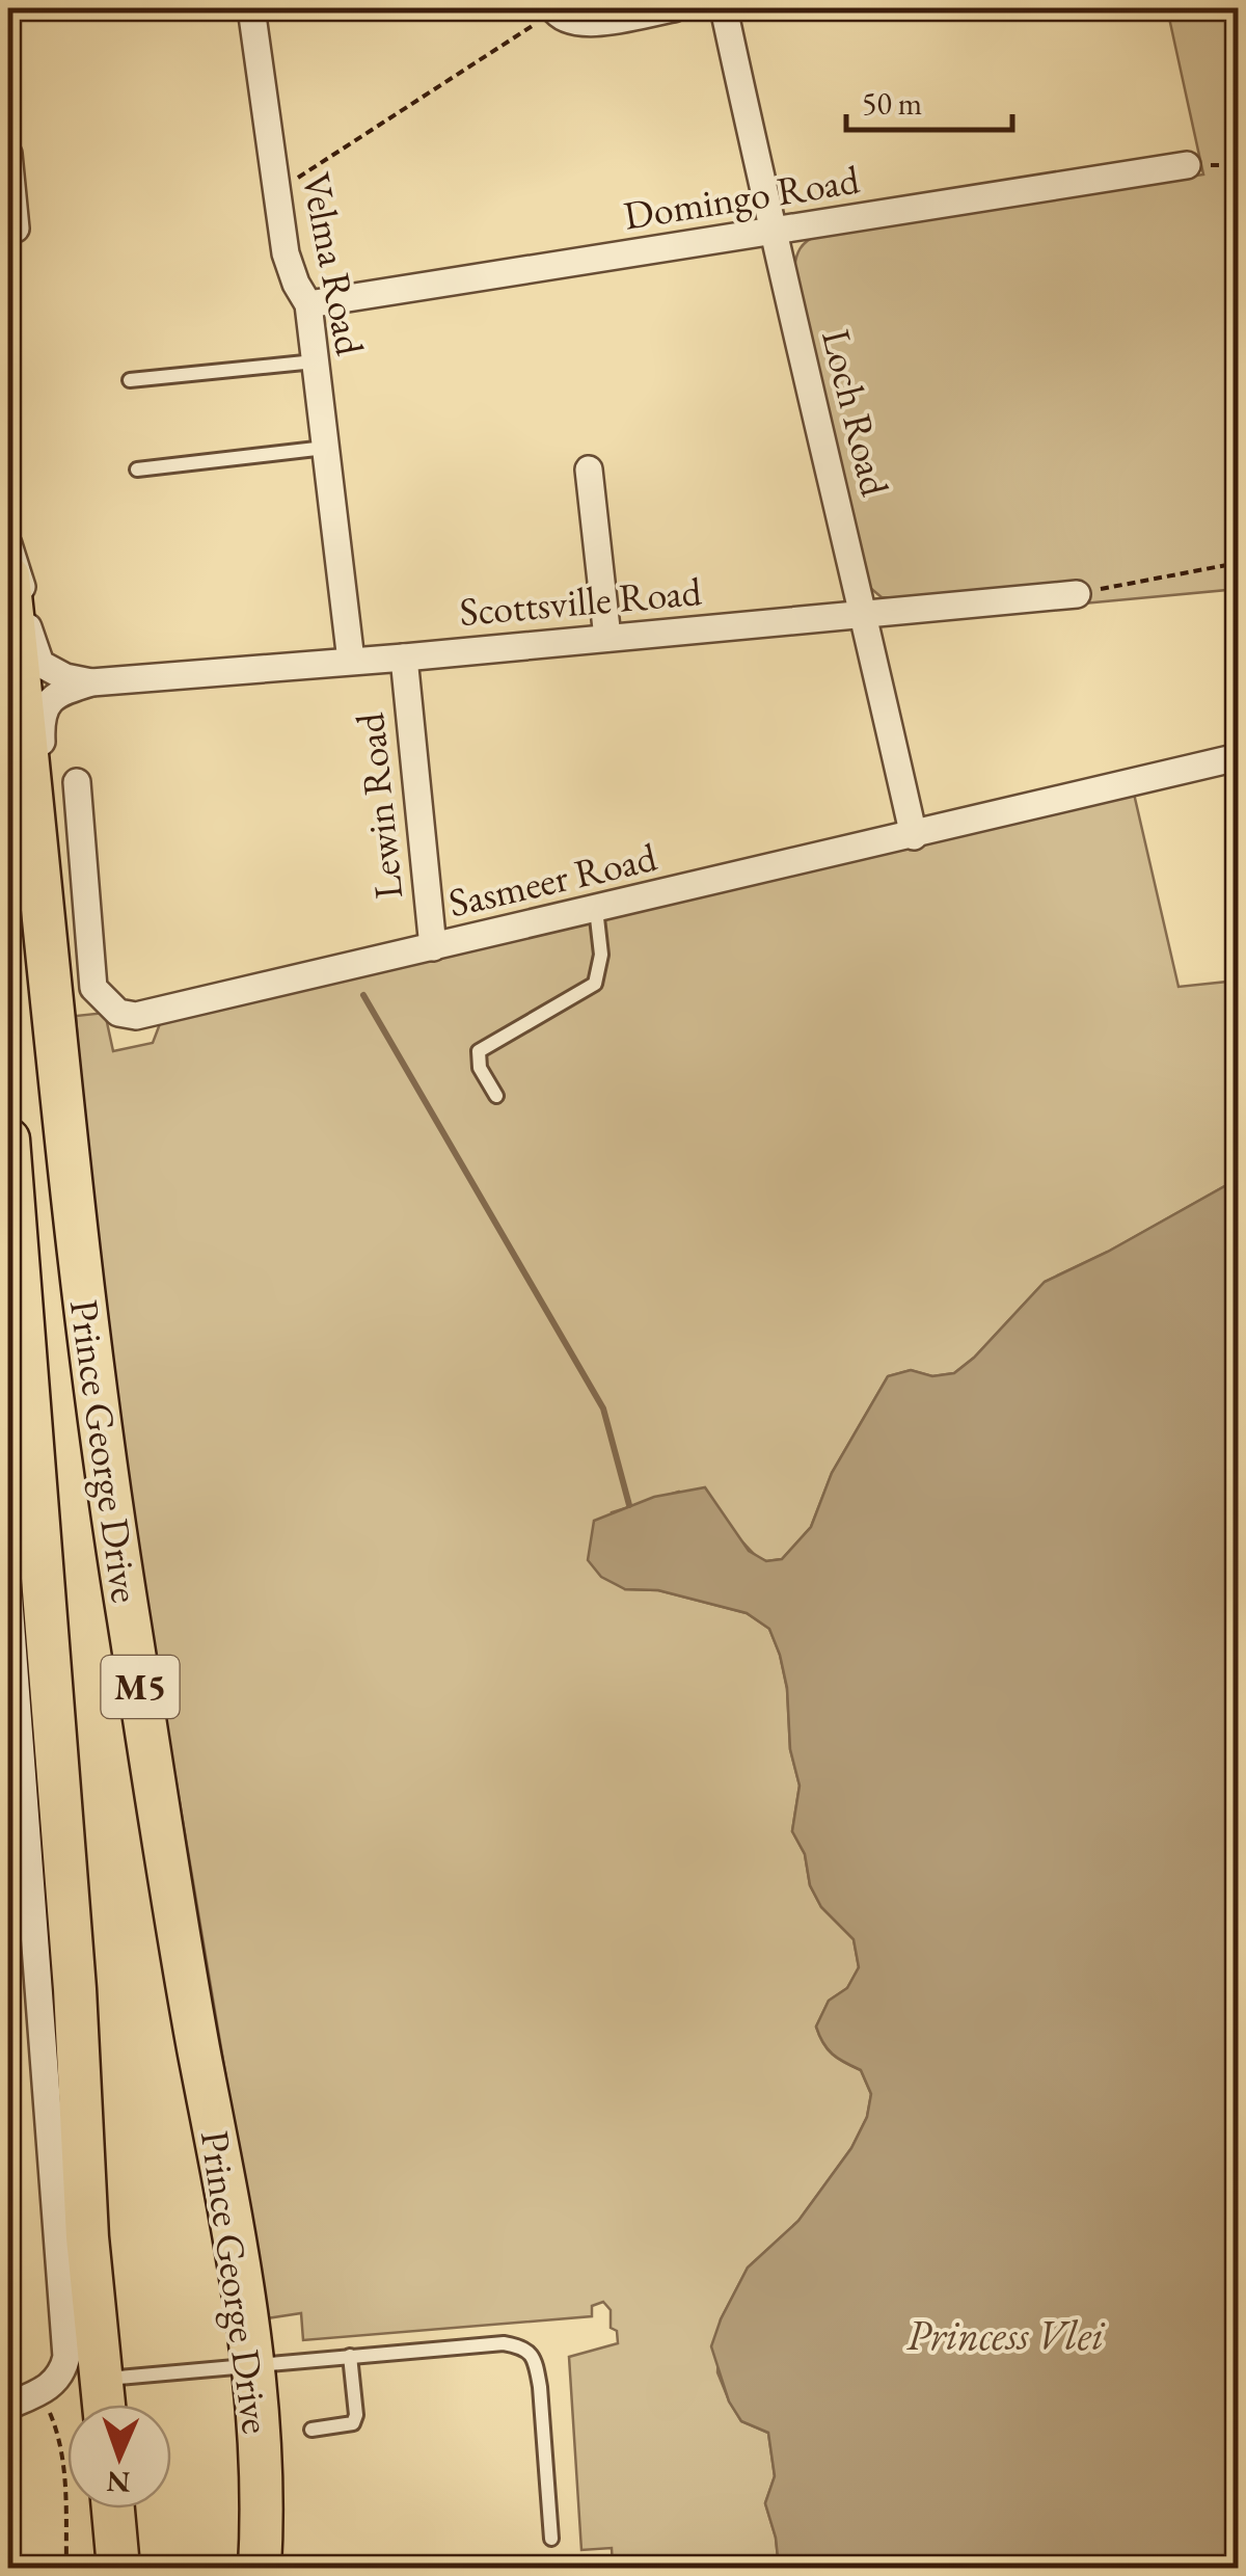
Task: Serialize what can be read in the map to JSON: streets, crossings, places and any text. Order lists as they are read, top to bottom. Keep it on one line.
{"streets":{"main road":["Prince George Drive","M5"],"street":["Domingo Road","Velma Road","Loch Road","Scottsville Road","Lewin Road","Sasmeer Road"]},"crossings":[["Domingo Road","Velma Road"],["Domingo Road","Loch Road"],["Velma Road","Scottsville Road"],["Loch Road","Scottsville Road"],["Loch Road","Sasmeer Road"],["Scottsville Road","Lewin Road"],["Scottsville Road","Prince George Drive"],["Lewin Road","Sasmeer Road"]],"water":["Princess Vlei"],"scale_bar":"50 m","north":"bottom"}
